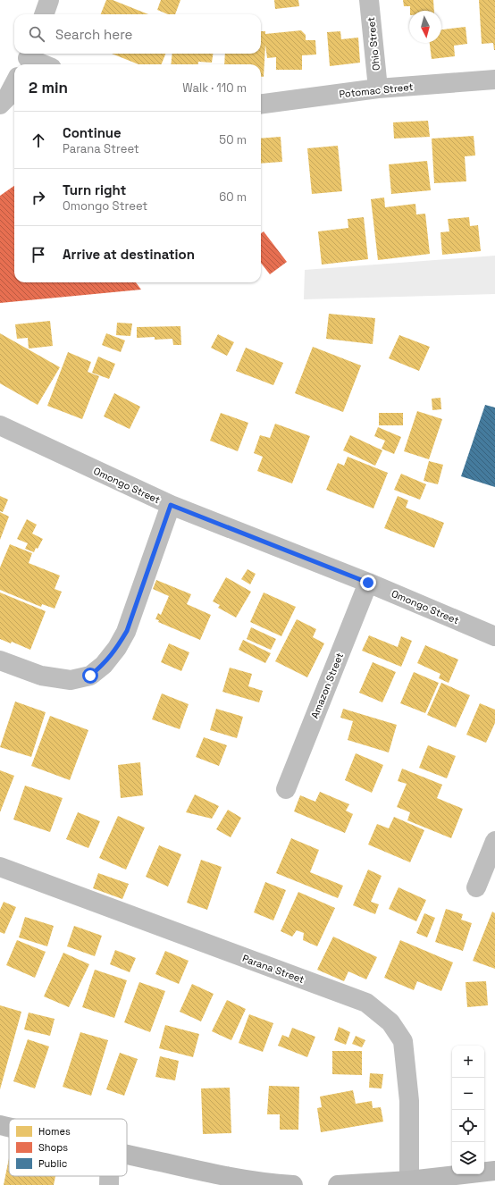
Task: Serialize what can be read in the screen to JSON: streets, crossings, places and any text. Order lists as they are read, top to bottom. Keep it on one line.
{"streets":{"street":["Ohio Street","Potomac Street","Omongo Street","Amazon Street","Parana Street"]},"crossings":[["Ohio Street","Potomac Street"],["Omongo Street","Amazon Street"]],"legend":["Homes","Shops","Public"],"north":"bottom","page":{"search":"Search here","heading":["2 min","Walk · 110 m"],"list":[["Continue","Parana Street","50 m"],["Turn right","Omongo Street","60 m"],"Arrive at destination"],"map_buttons":["+","−"]}}
